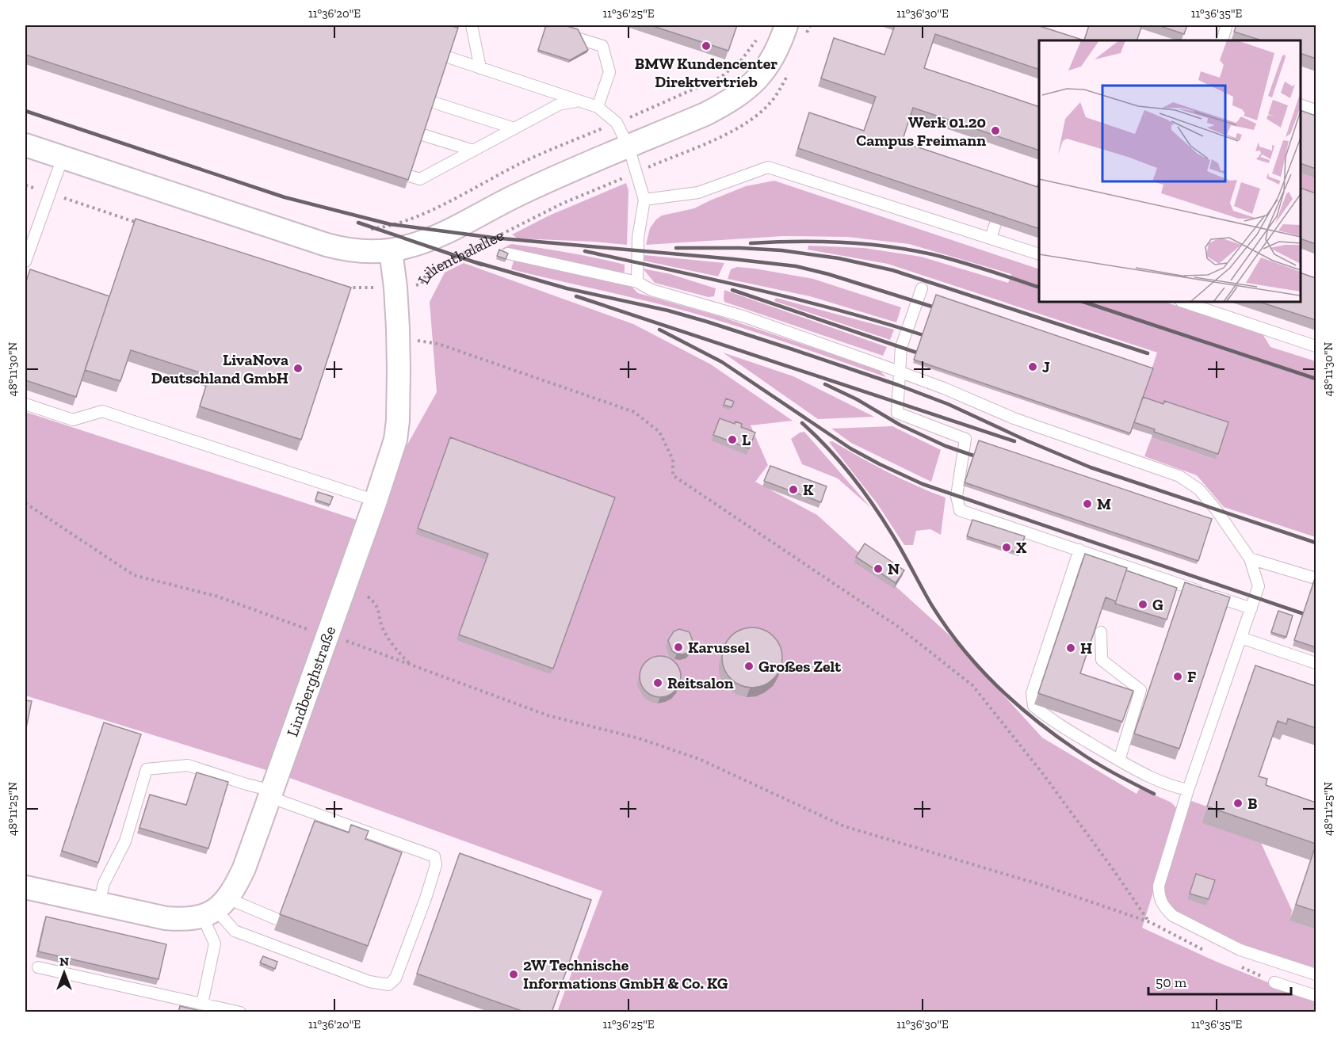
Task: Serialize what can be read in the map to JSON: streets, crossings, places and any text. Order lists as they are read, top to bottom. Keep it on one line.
{"streets":{"street":["Lilienthalallee","Lindberghstraße"]},"crossings":[["Lilienthalallee","Lindberghstraße"]],"places":["BMW Kundencenter Direktvertrieb","Werk 01.20 Campus Freimann","J","LivaNova Deutschland GmbH","L","K","M","X","N","G","Karussel","H","Großes Zelt","F","Reitsalon","B","2W Technische Informations GmbH & Co. KG"],"scale_bar":"50 m","north":"top","coordinates":["11°36'20\"E","11°36'25\"E","11°36'30\"E","11°36'35\"E","48°11'30\"N","48°11'25\"N"]}
